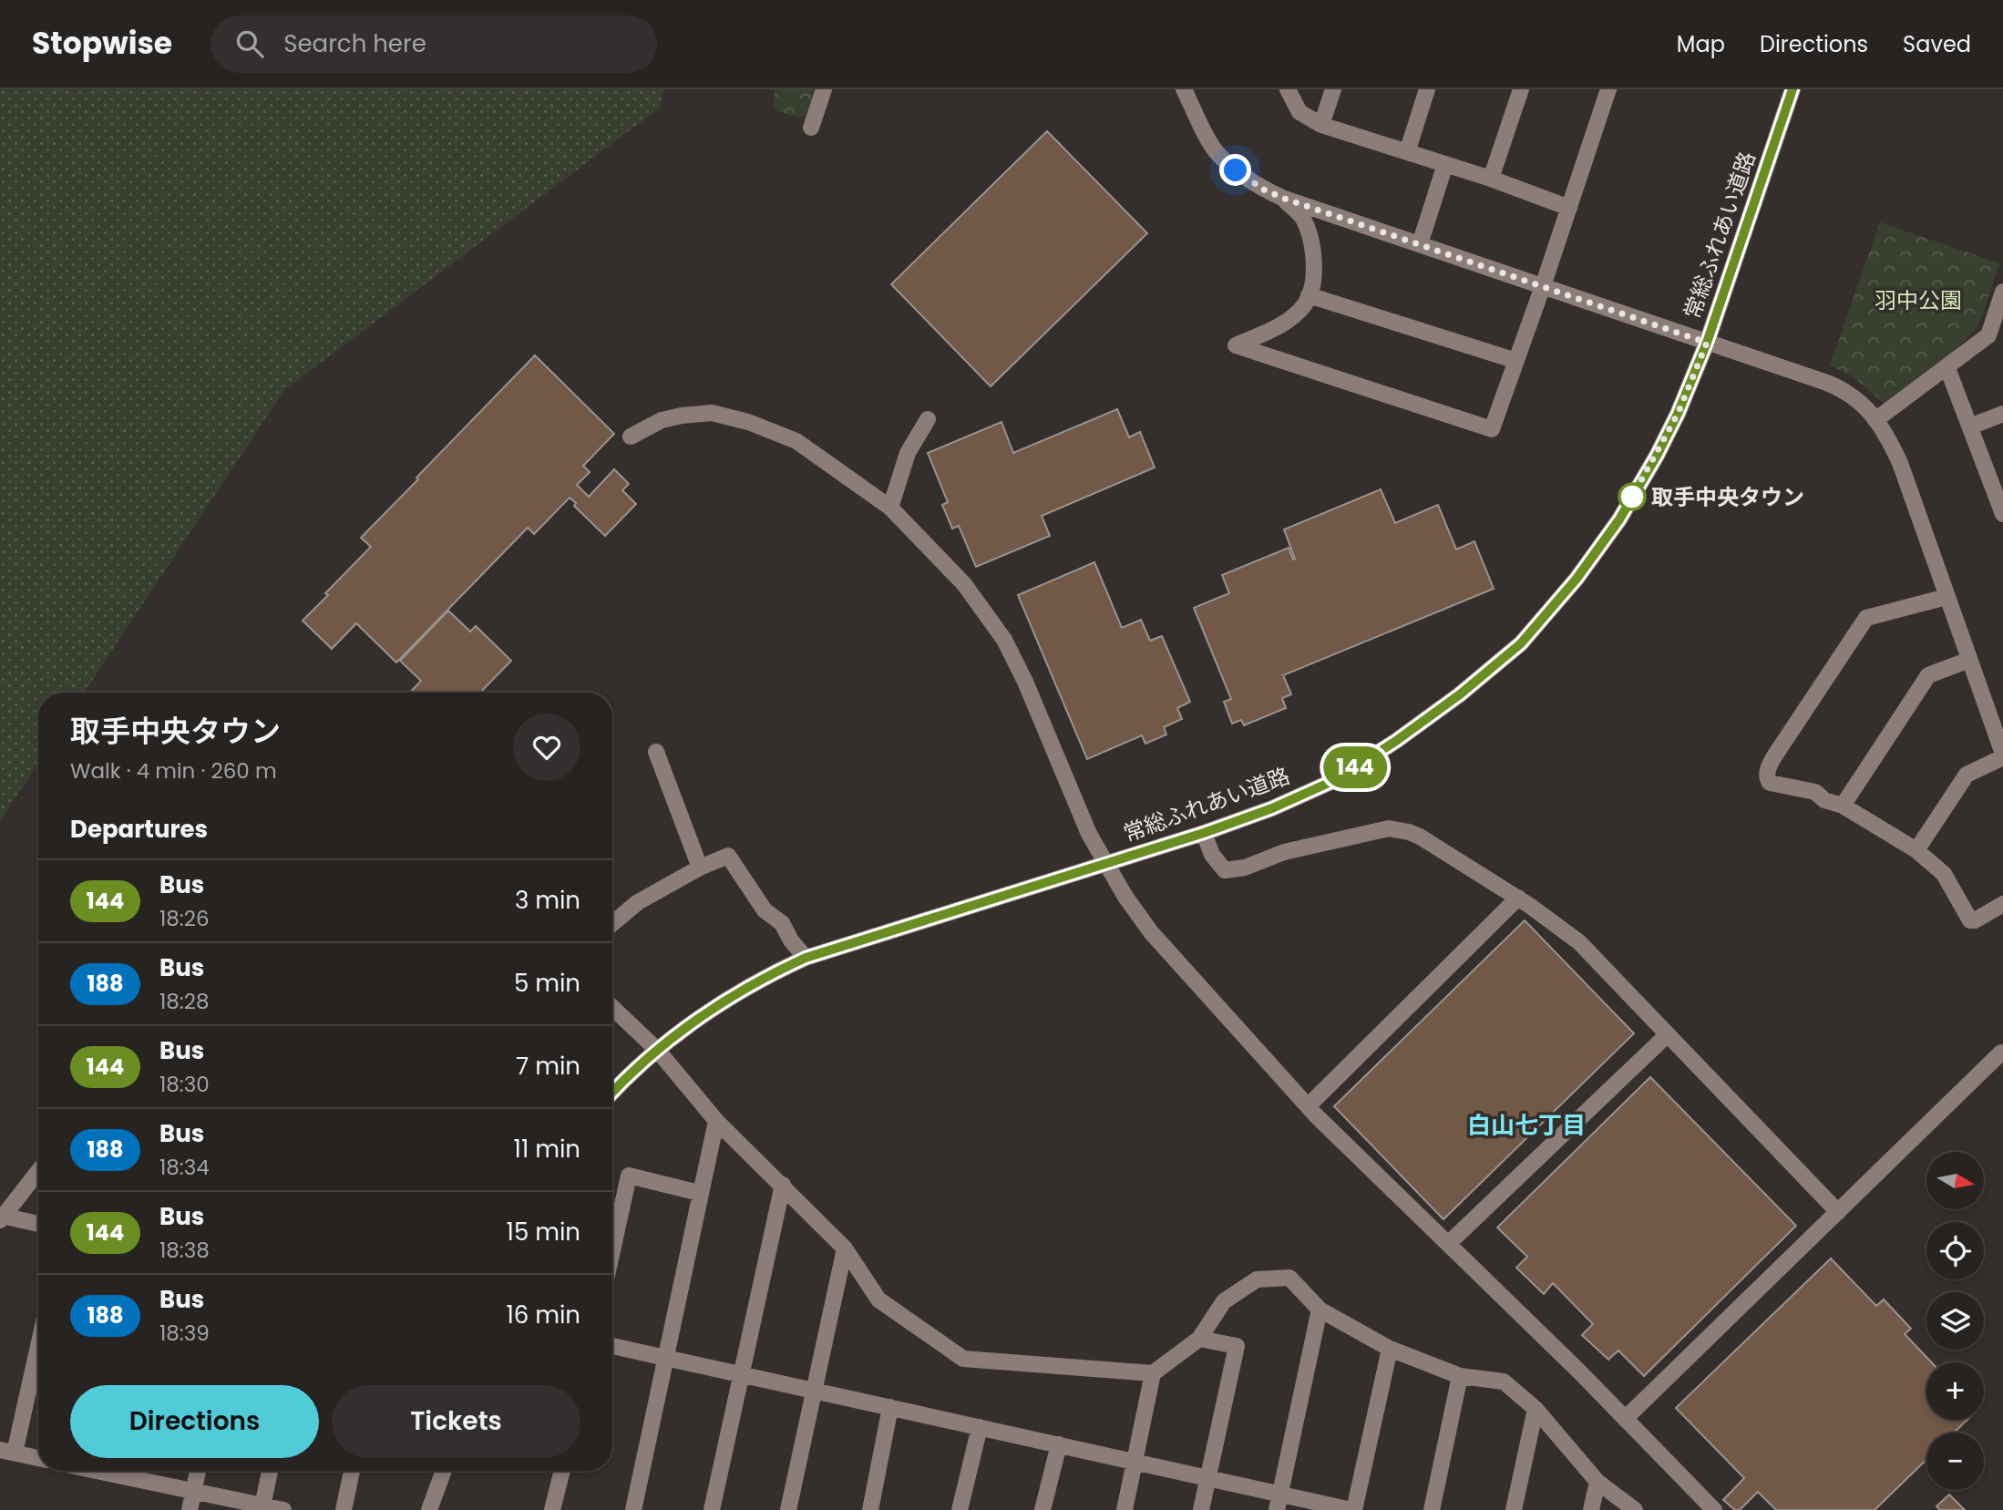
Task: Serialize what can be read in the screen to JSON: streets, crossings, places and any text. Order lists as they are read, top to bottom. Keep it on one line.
{"streets":{"street":["常総ふれあい道路"]},"districts":["白山七丁目"],"parks":["羽中公園"],"places":["取手中央タウン"],"lines":["bus line 144"],"north":"right","page":{"header":"Stopwise","search":"Search here","nav":["Map","Directions","Saved"],"on_map":"144","heading":[["取手中央タウン","Walk · 4 min · 260 m"],"Departures"],"list":[{"mark":"144","name":"Bus","note":"18:26","value":"3 min"},{"mark":"188","name":"Bus","note":"18:28","value":"5 min"},{"mark":"144","name":"Bus","note":"18:30","value":"7 min"},{"mark":"188","name":"Bus","note":"18:34","value":"11 min"},{"mark":"144","name":"Bus","note":"18:38","value":"15 min"},{"mark":"188","name":"Bus","note":"18:39","value":"16 min"}],"map_buttons":["+","−"],"buttons":["Directions","Tickets"]}}
